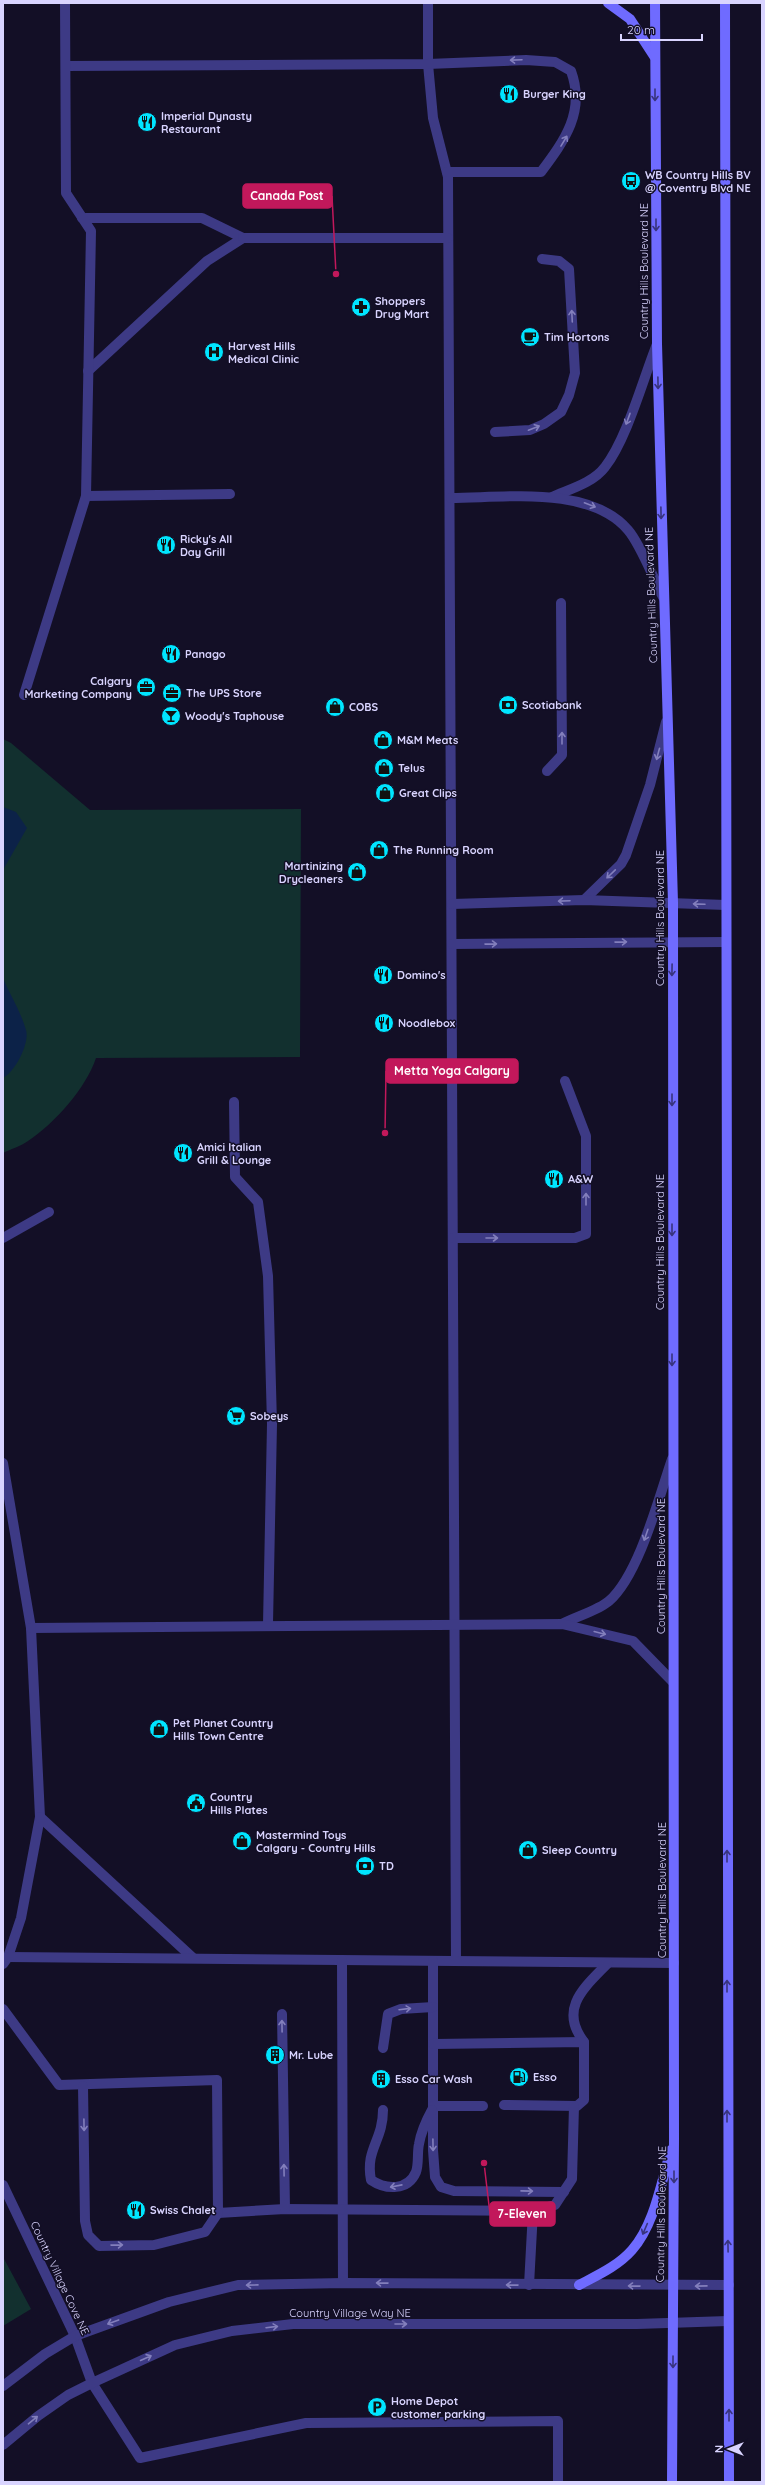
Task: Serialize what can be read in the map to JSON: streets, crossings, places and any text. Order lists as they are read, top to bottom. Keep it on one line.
{"streets":{"main road":["Country Hills Boulevard NE"],"street":["Country Village Cove NE","Country Village Way NE"]},"crossings":[["Country Hills Boulevard NE","Country Village Way NE"],["Country Village Cove NE","Country Village Way NE"]],"places":{"restaurant":["Burger King","Imperial Dynasty Restaurant","Ricky's All Day Grill","Panago","Domino's","Noodlebox","Amici Italian Grill & Lounge","A&W","Swiss Chalet"],"bus stop":["WB Country Hills BV @ Coventry Blvd NE"],"other":["Canada Post","Metta Yoga Calgary","7-Eleven"],"pharmacy":["Shoppers Drug Mart"],"cafe":["Tim Hortons"],"hospital":["Harvest Hills Medical Clinic"],"office":["Calgary Marketing Company","The UPS Store"],"bank":["Scotiabank","TD"],"shop":["COBS","M&M Meats","Telus","Great Clips","The Running Room","Martinizing Drycleaners","Pet Planet Country Hills Town Centre","Mastermind Toys Calgary - Country Hills","Sleep Country"],"bar":["Woody's Taphouse"],"supermarket":["Sobeys"],"public building":["Country Hills Plates"],"building":["Mr. Lube","Esso Car Wash"],"fuel station":["Esso"],"parking":["Home Depot customer parking"]},"scale_bar":"20 m","north":"left"}
